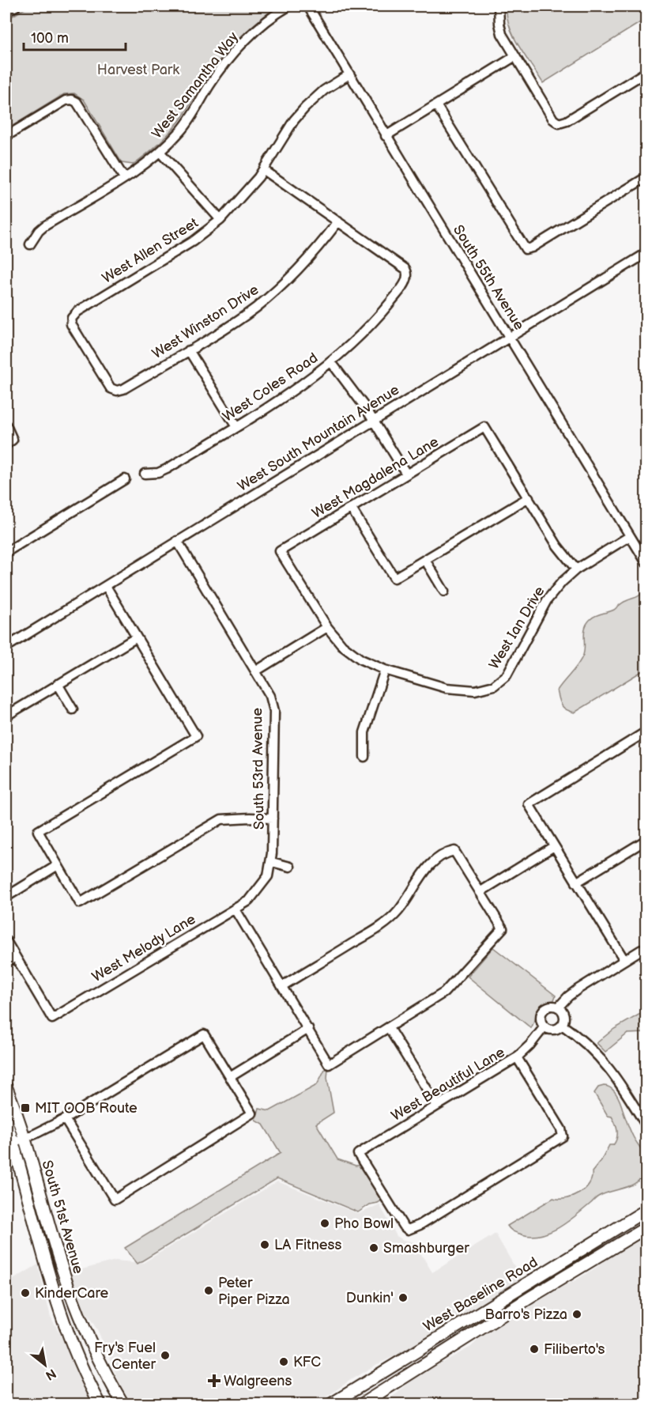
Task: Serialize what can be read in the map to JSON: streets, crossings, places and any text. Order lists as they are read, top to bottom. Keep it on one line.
{"streets":{"main road":["South 51st Avenue","West Baseline Road"],"street":["West Samantha Way","West Allen Street","South 55th Avenue","West Winston Drive","West Coles Road","West South Mountain Avenue","West Magdalena Lane","West Ian Drive","South 53rd Avenue","West Melody Lane","West Beautiful Lane"]},"crossings":[["West Allen Street","South 55th Avenue"],["West Allen Street","West Winston Drive"],["South 55th Avenue","West South Mountain Avenue"],["South 55th Avenue","West Ian Drive"],["West Winston Drive","West Coles Road"],["West South Mountain Avenue","South 53rd Avenue"],["West Magdalena Lane","West Ian Drive"],["South 53rd Avenue","West Melody Lane"]],"parks":["Harvest Park"],"places":{"transit":["MIT OOB Route"],"other":["Pho Bowl","LA Fitness","Smashburger","Peter Piper Pizza","KinderCare","Dunkin'","Barro's Pizza","Filiberto's","Fry's Fuel Center","KFC"],"health":["Walgreens"]},"scale_bar":"100 m","north":"bottom right"}
